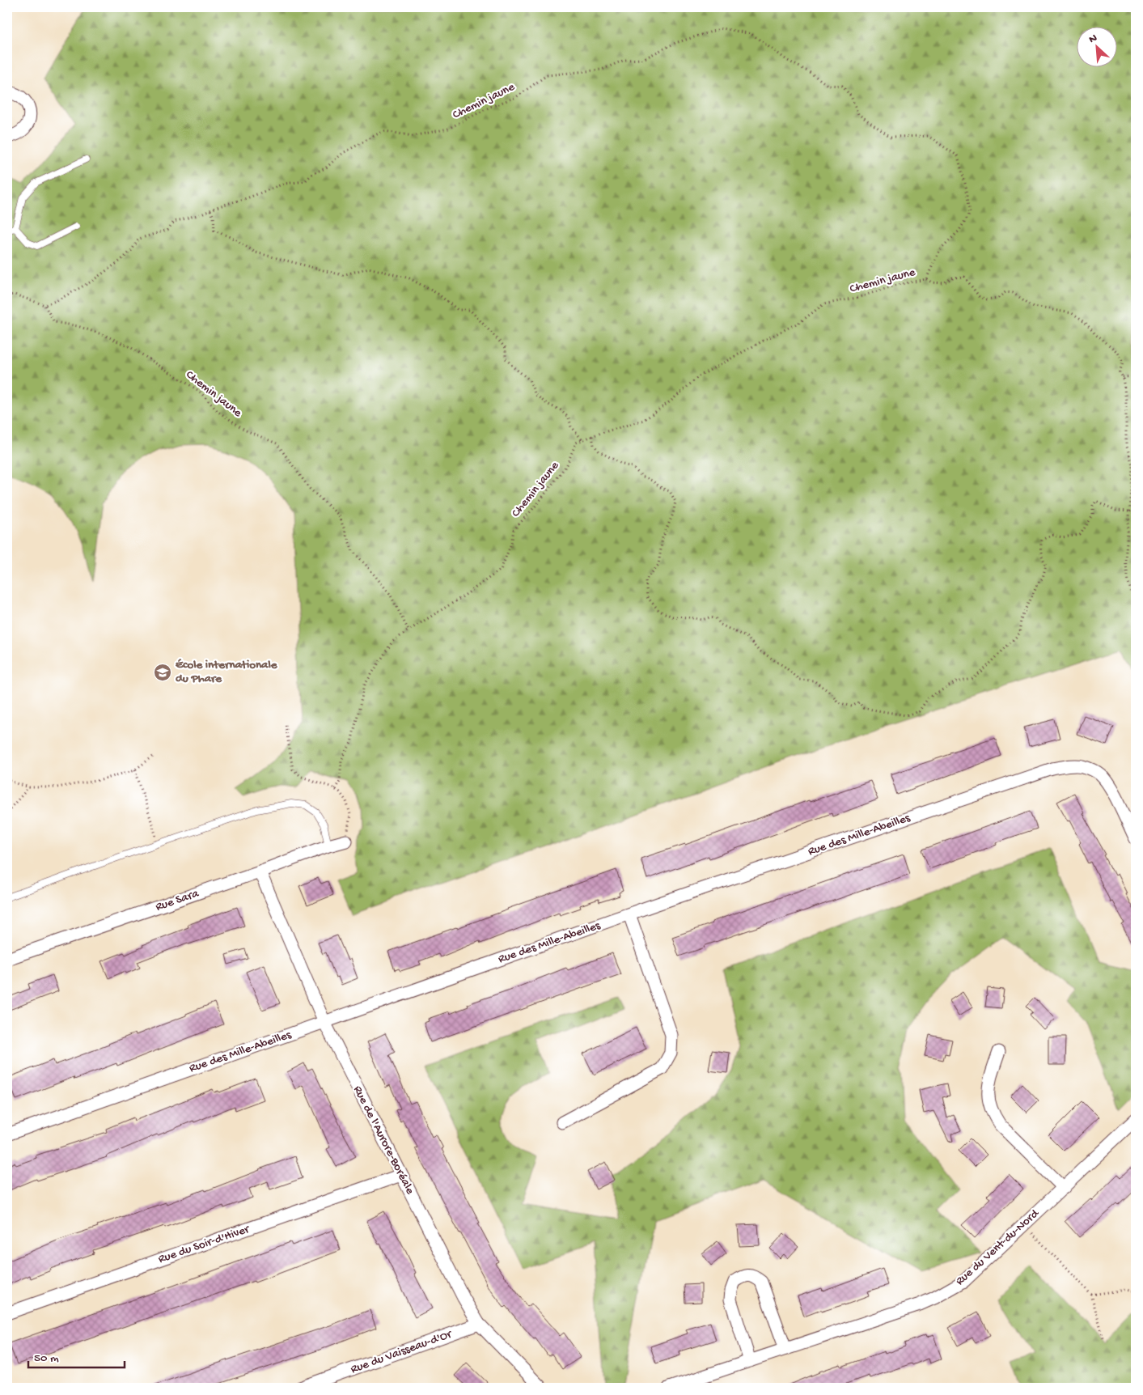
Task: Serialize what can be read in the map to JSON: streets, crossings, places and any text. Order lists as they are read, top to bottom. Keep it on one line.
{"streets":{"street":["Rue des Mille-Abeilles","Rue Sara","Rue de l'Aurore-Boréale","Rue du Soir-d'Hiver","Rue du Vent-du-Nord","Rue du Vaisseau-d'Or"],"path":["Chemin jaune"]},"crossings":[["Rue des Mille-Abeilles","Rue de l'Aurore-Boréale"],["Rue Sara","Rue de l'Aurore-Boréale"],["Rue de l'Aurore-Boréale","Rue du Soir-d'Hiver"],["Rue de l'Aurore-Boréale","Rue du Vaisseau-d'Or"]],"places":{"school or university":["École internationale du Phare"]},"scale_bar":"50 m","north":"top left"}
